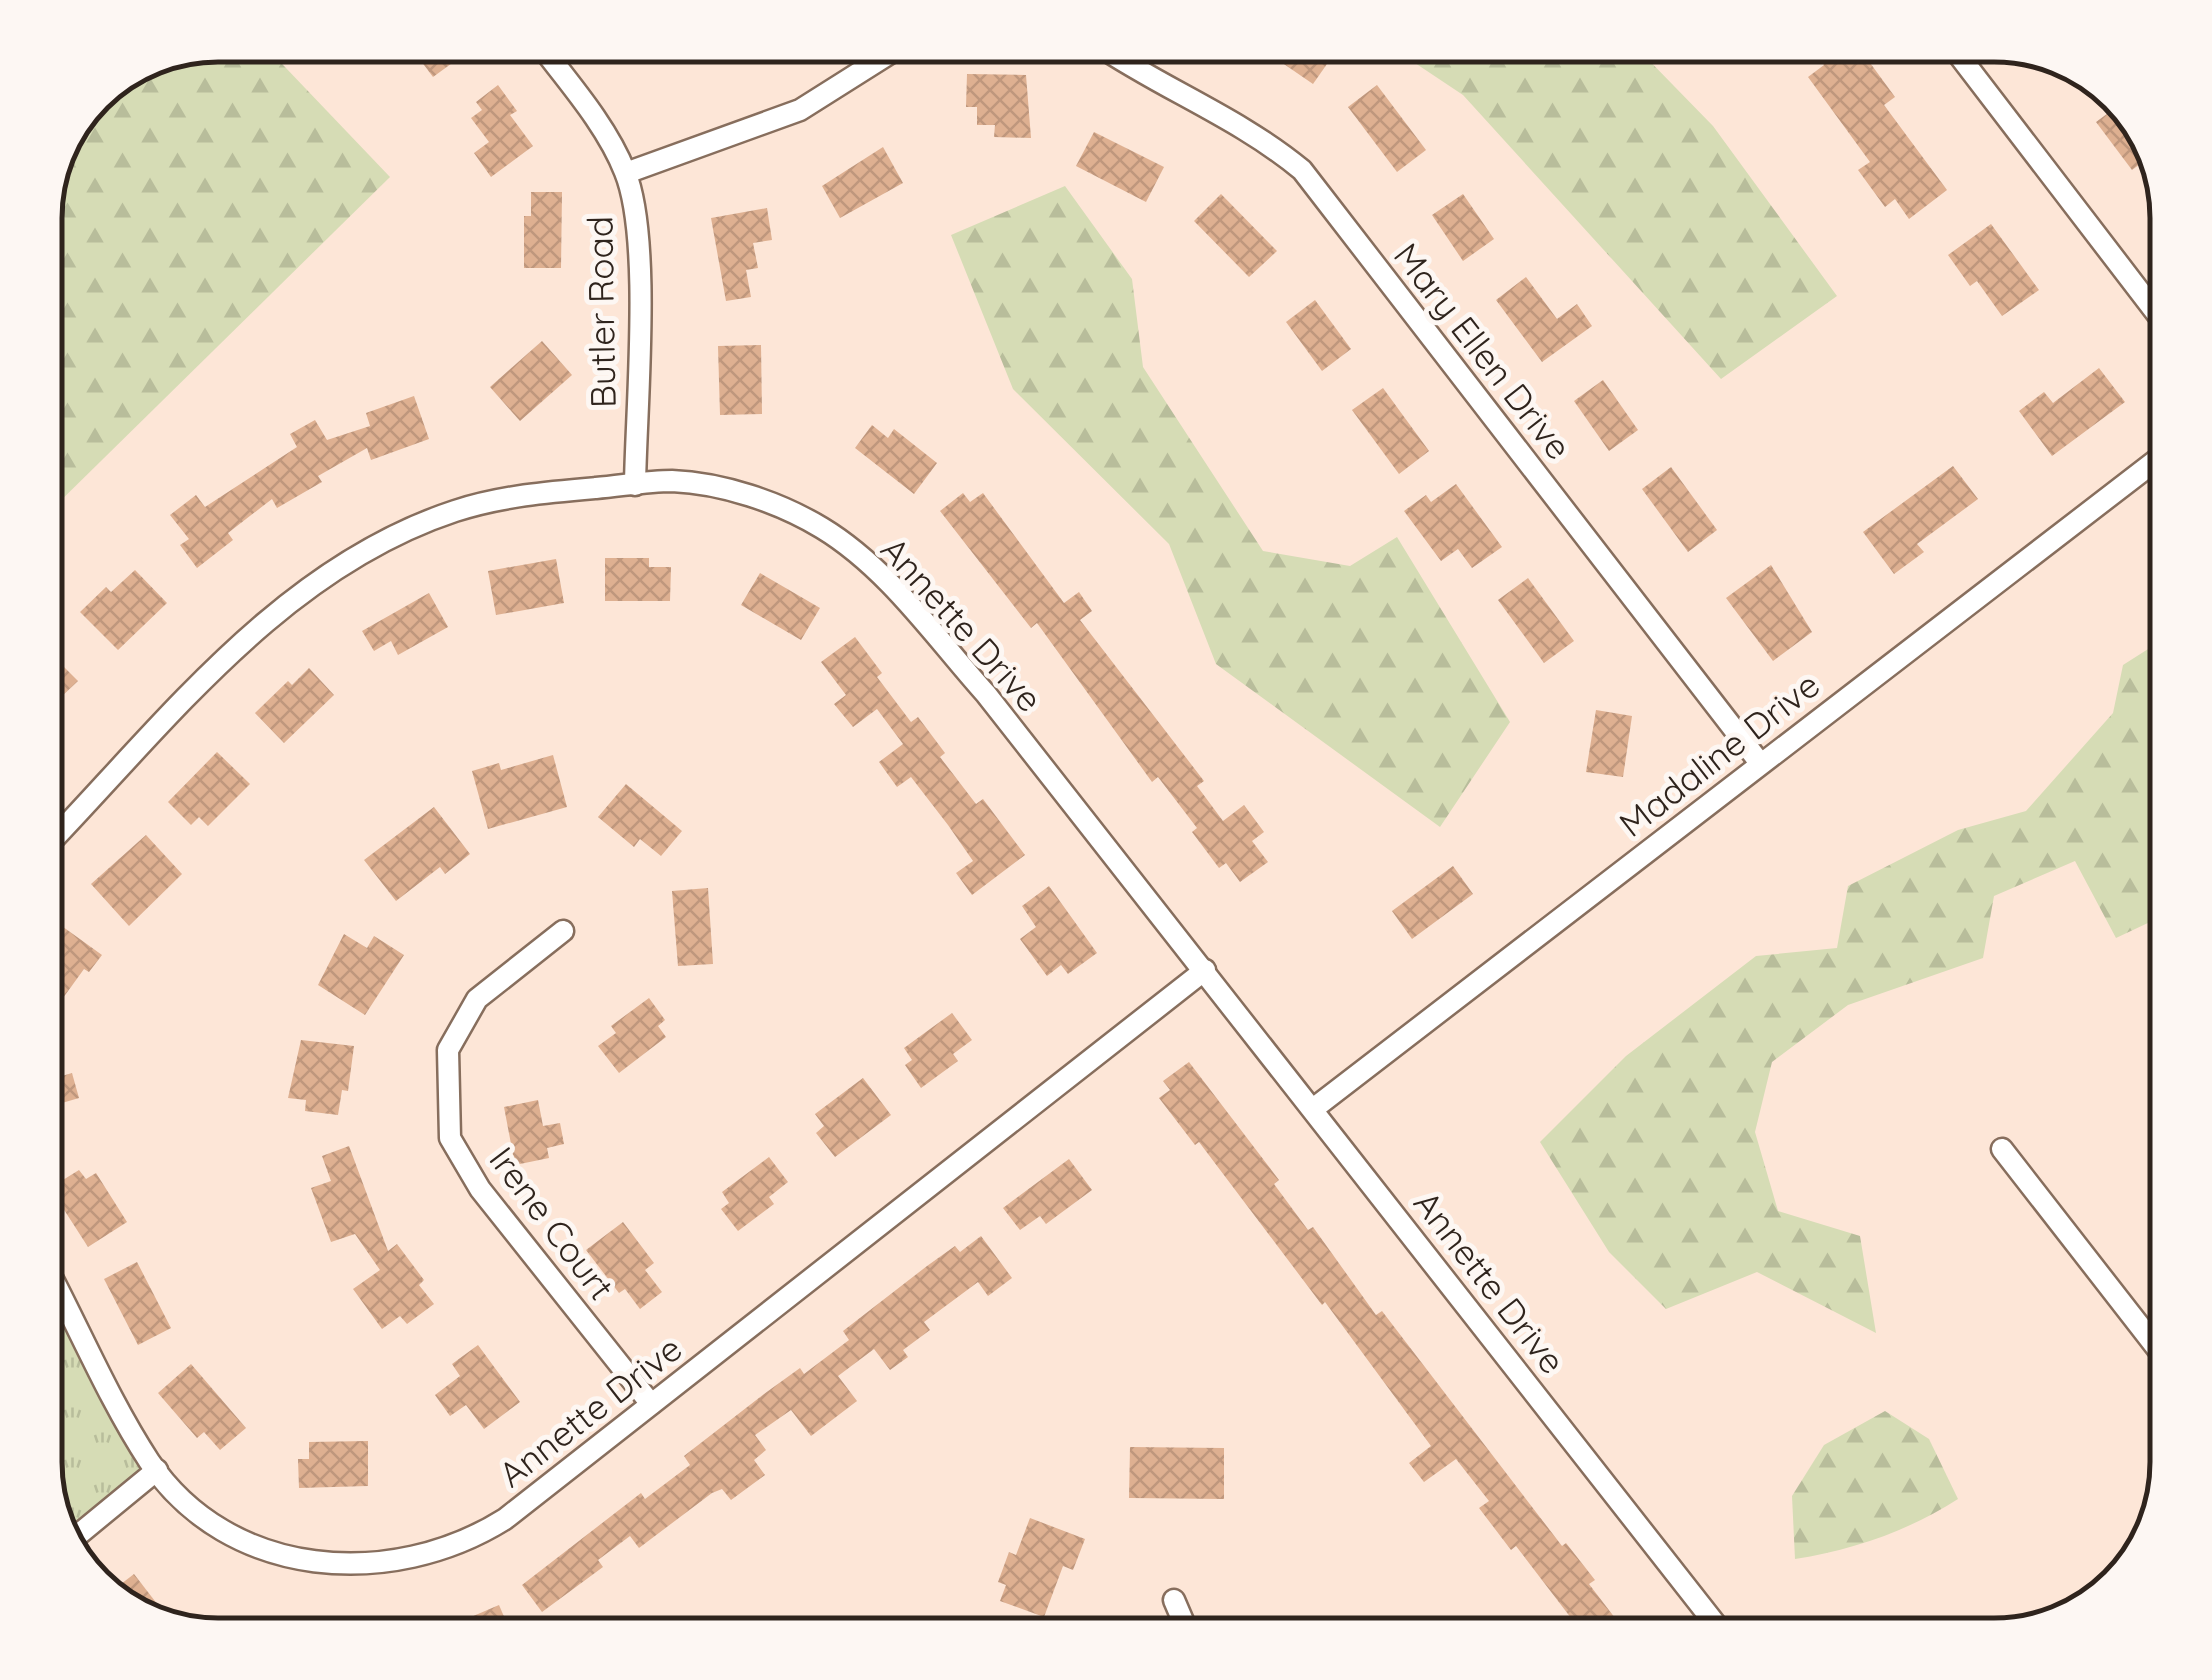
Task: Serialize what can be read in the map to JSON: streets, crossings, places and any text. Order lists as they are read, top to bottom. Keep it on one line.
{"streets":{"street":["Butler Road","Mary Ellen Drive","Annette Drive","Madaline Drive","Irene Court"]},"crossings":[["Butler Road","Annette Drive"],["Mary Ellen Drive","Madaline Drive"],["Annette Drive","Madaline Drive"],["Annette Drive","Irene Court"]]}
